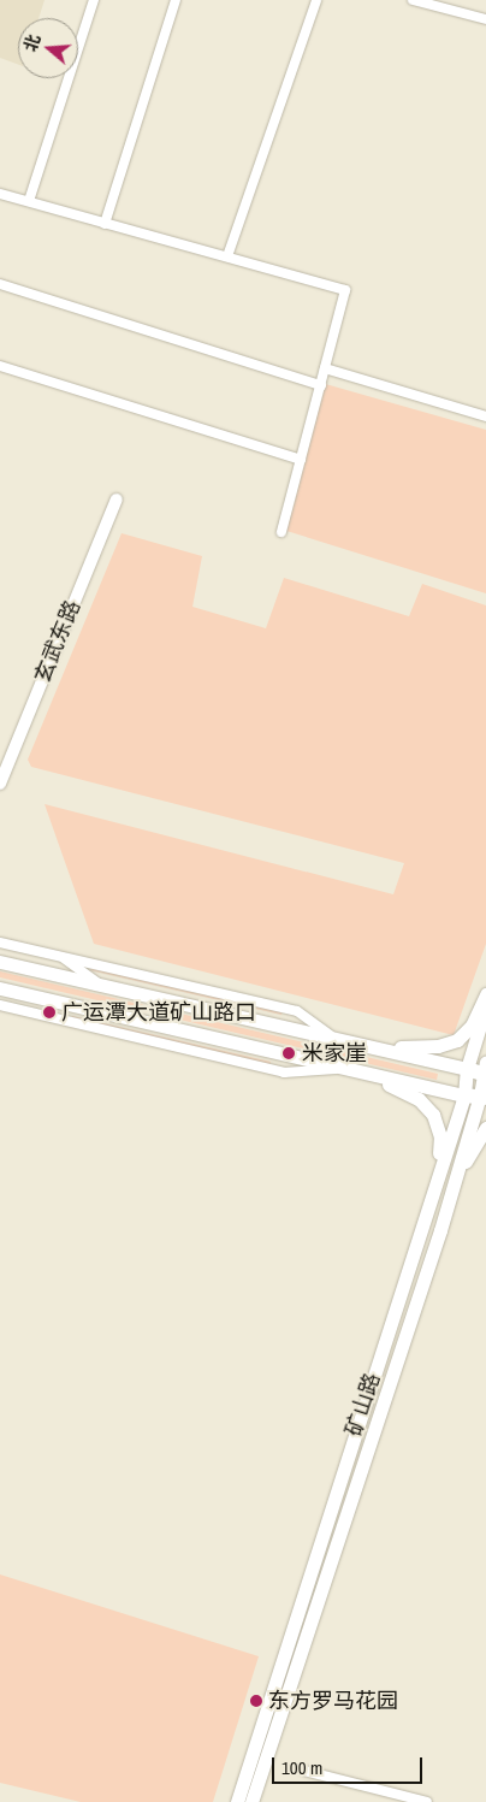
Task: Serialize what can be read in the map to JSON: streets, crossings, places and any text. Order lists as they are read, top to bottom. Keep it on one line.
{"streets":{"main road":["矿山路"],"street":["玄武东路"]},"places":["广运潭大道矿山路口","米家崖","东方罗马花园"],"scale_bar":"100 m","north":"left"}
